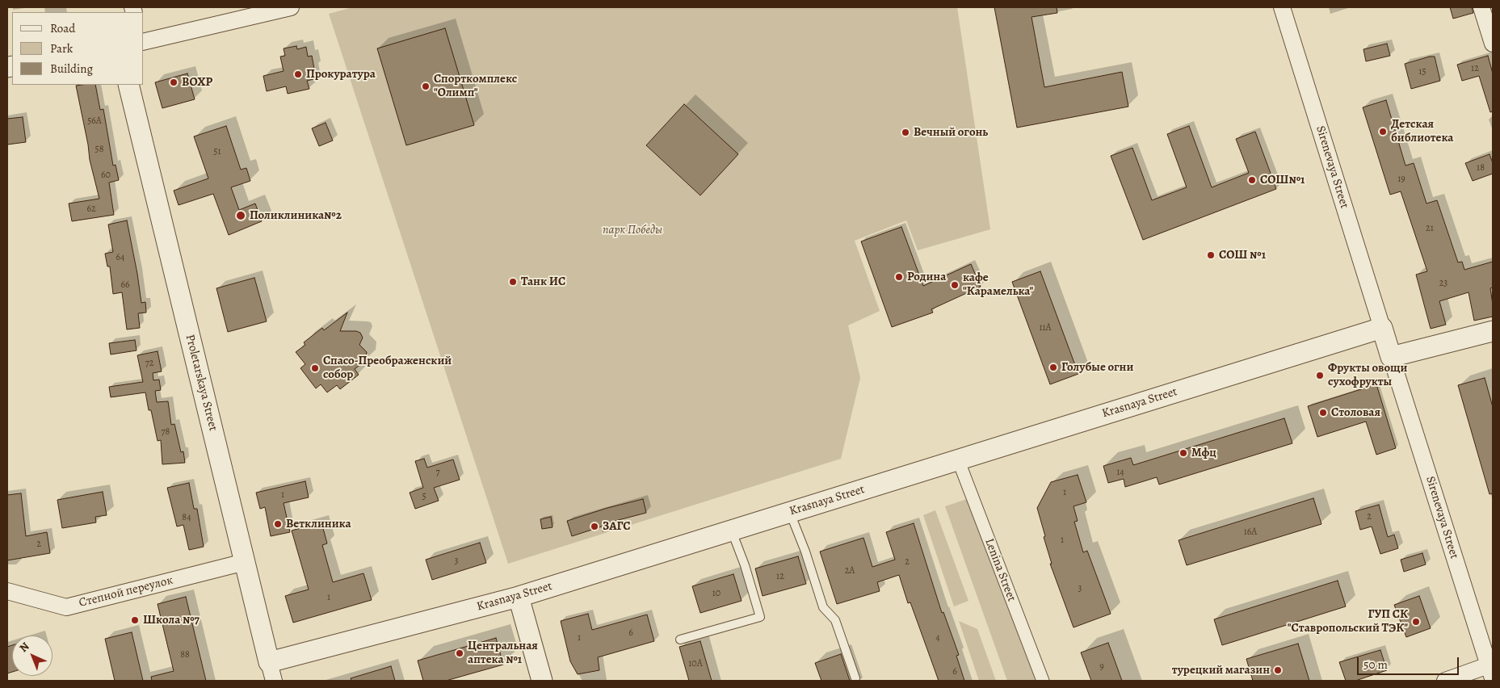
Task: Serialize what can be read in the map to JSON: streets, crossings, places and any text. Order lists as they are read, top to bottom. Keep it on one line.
{"streets":{"street":["Sirenevaya Street","Proletarskaya Street","Krasnaya Street","Lenina Street","Степной переулок"]},"crossings":[["Sirenevaya Street","Krasnaya Street"],["Proletarskaya Street","Krasnaya Street"],["Proletarskaya Street","Степной переулок"],["Krasnaya Street","Lenina Street"]],"parks":["парк Победы"],"places":["Прокуратура","ВОХР","Спорткомплекс \"Олимп\"","Детская библиотека","Вечный огонь","СОШ№1","Поликлиника№2","СОШ №1","Родина","Танк ИС","кафе \"Карамелька\"","Голубые огни","Спасо-Преображенский собор","Фрукты овощи сухофрукты","Столовая","Мфц","Ветклиника","ЗАГС","Школа №7","ГУП СК \"Ставропольский ТЭК\"","Центральная аптека №1","турецкий магазин"],"house_numbers":["12","15","56А","58","51","18","60","19","62","21","64","23","66","11А","72","78","7","14","1","1","5","2","84","16А","1","2","3","2","2А","12","3","10","1","6","1","4","88","10А","9","6"],"legend":["Road","Park","Building"],"scale_bar":"50 m","north":"top left"}
